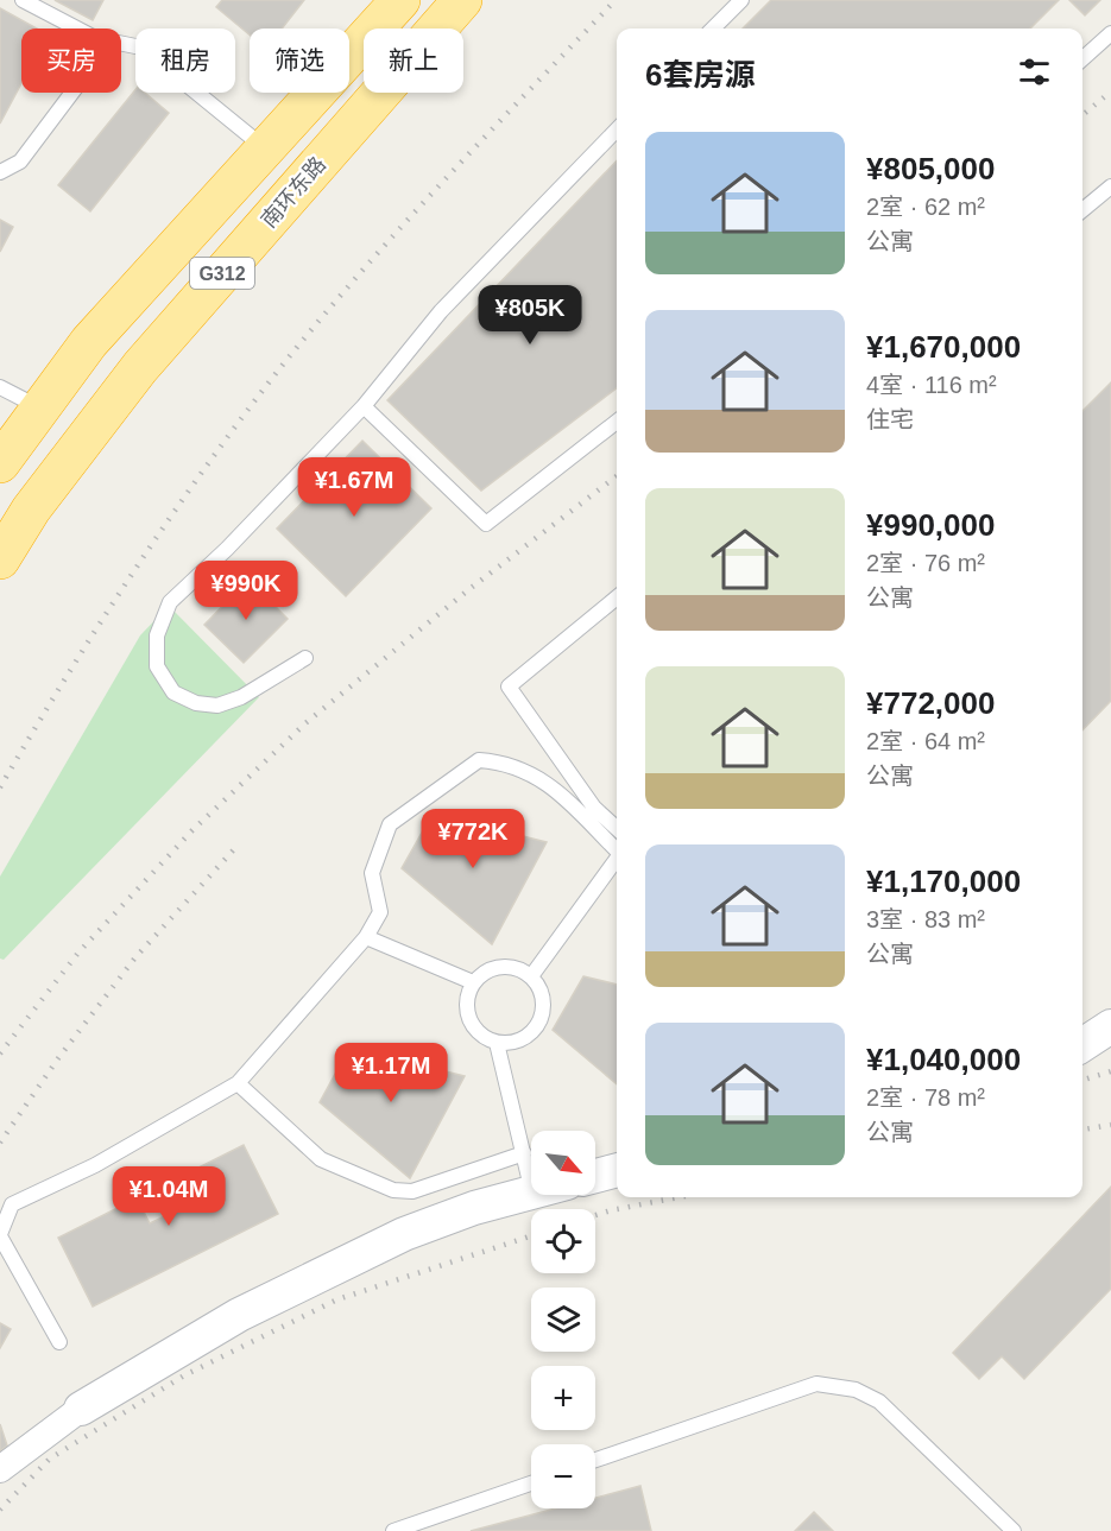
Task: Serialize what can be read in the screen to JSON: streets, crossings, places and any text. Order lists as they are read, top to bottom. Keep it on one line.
{"streets":{"highway":["南环东路","G312"]},"north":"bottom right","page":{"chip":["买房","租房","筛选","新上"],"heading":"6套房源","list":[{"name":"¥805,000","note":"2室 · 62 m² · 公寓"},{"name":"¥1,670,000","note":"4室 · 116 m² · 住宅"},{"name":"¥990,000","note":"2室 · 76 m² · 公寓"},{"name":"¥772,000","note":"2室 · 64 m² · 公寓"},{"name":"¥1,170,000","note":"3室 · 83 m² · 公寓"},{"name":"¥1,040,000","note":"2室 · 78 m² · 公寓"}],"price":["¥805K","¥1.67M","¥990K","¥772K","¥1.17M","¥1.04M"],"map_buttons":["+","−"]}}
